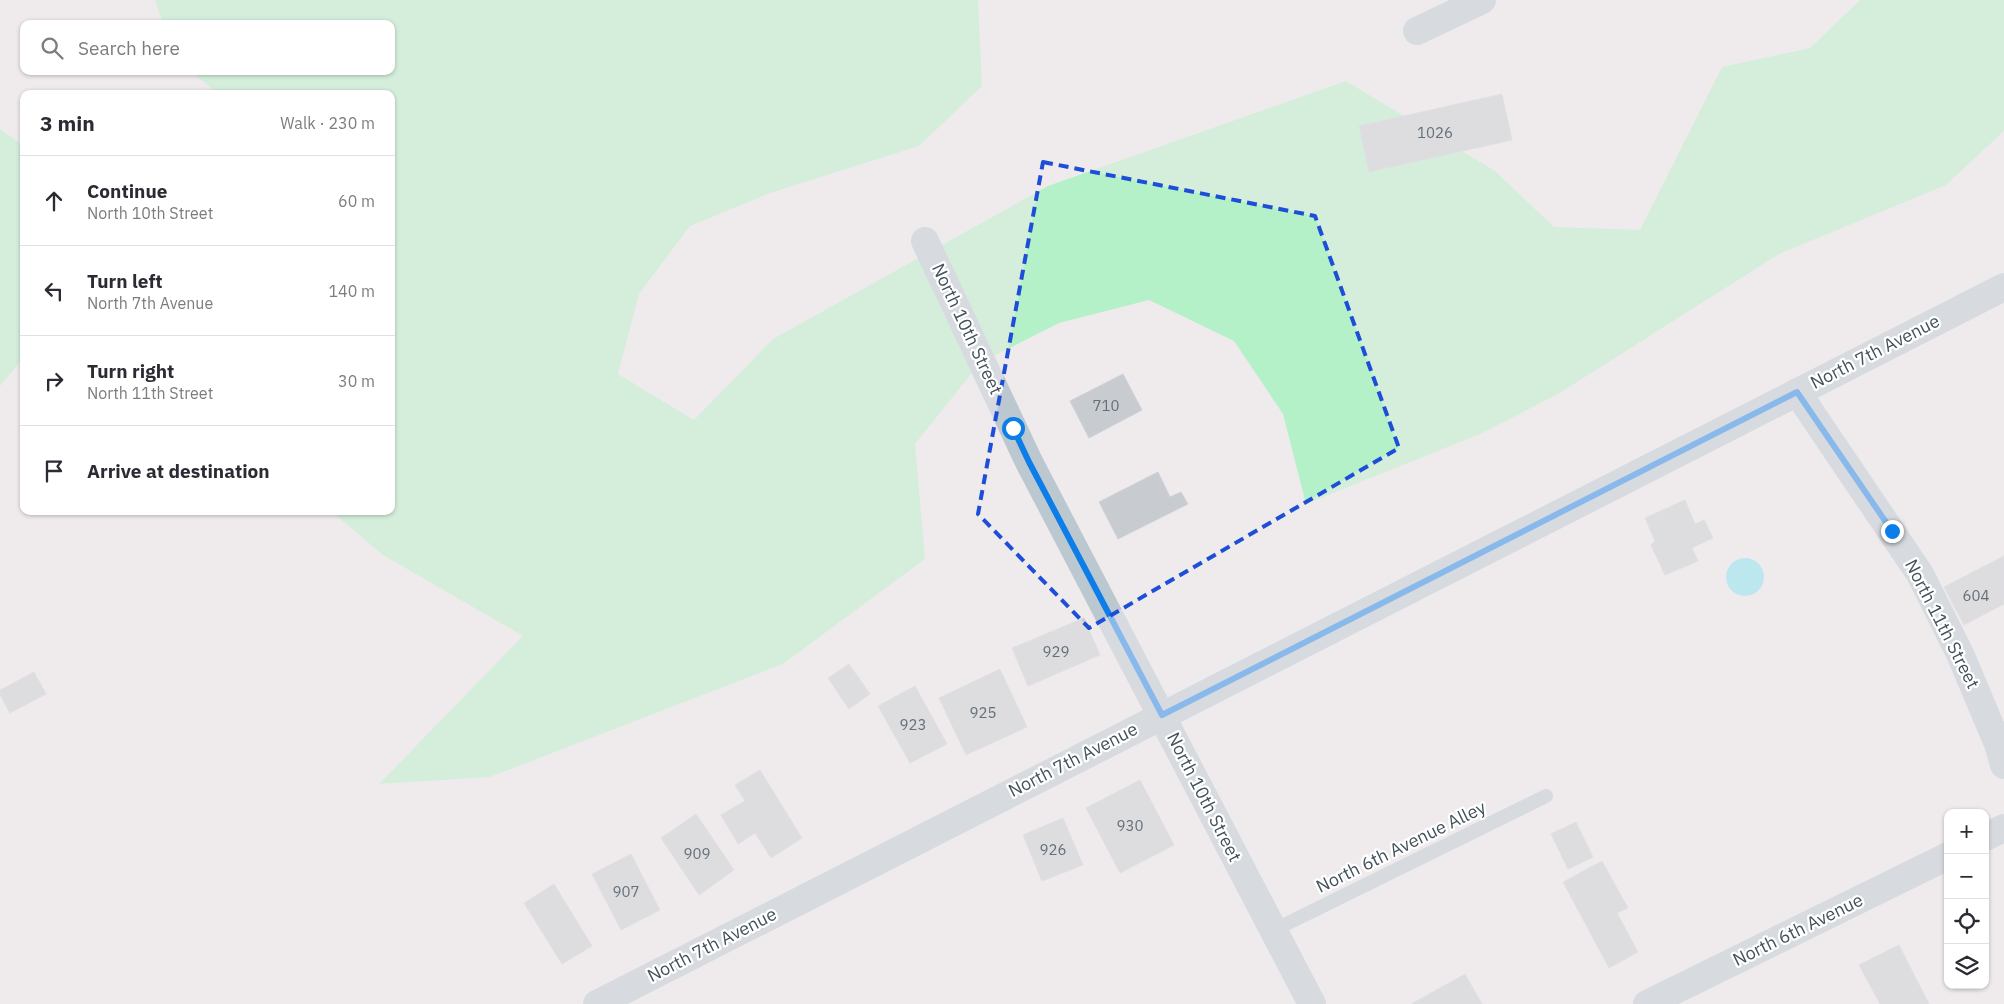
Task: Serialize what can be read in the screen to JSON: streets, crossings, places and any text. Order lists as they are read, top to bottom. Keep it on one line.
{"streets":{"street":["North 10th Street","North 7th Avenue","North 11th Street","North 6th Avenue"],"lane":["North 6th Avenue Alley"]},"crossings":[["North 10th Street","North 7th Avenue"],["North 10th Street","North 6th Avenue Alley"],["North 7th Avenue","North 11th Street"]],"house_numbers":["1026","710","604","929","925","923","930","926","909","907"],"page":{"search":"Search here","heading":["3 min","Walk · 230 m"],"list":[["Continue","North 10th Street","60 m"],["Turn left","North 7th Avenue","140 m"],["Turn right","North 11th Street","30 m"],"Arrive at destination"],"map_buttons":["+","−"]}}
